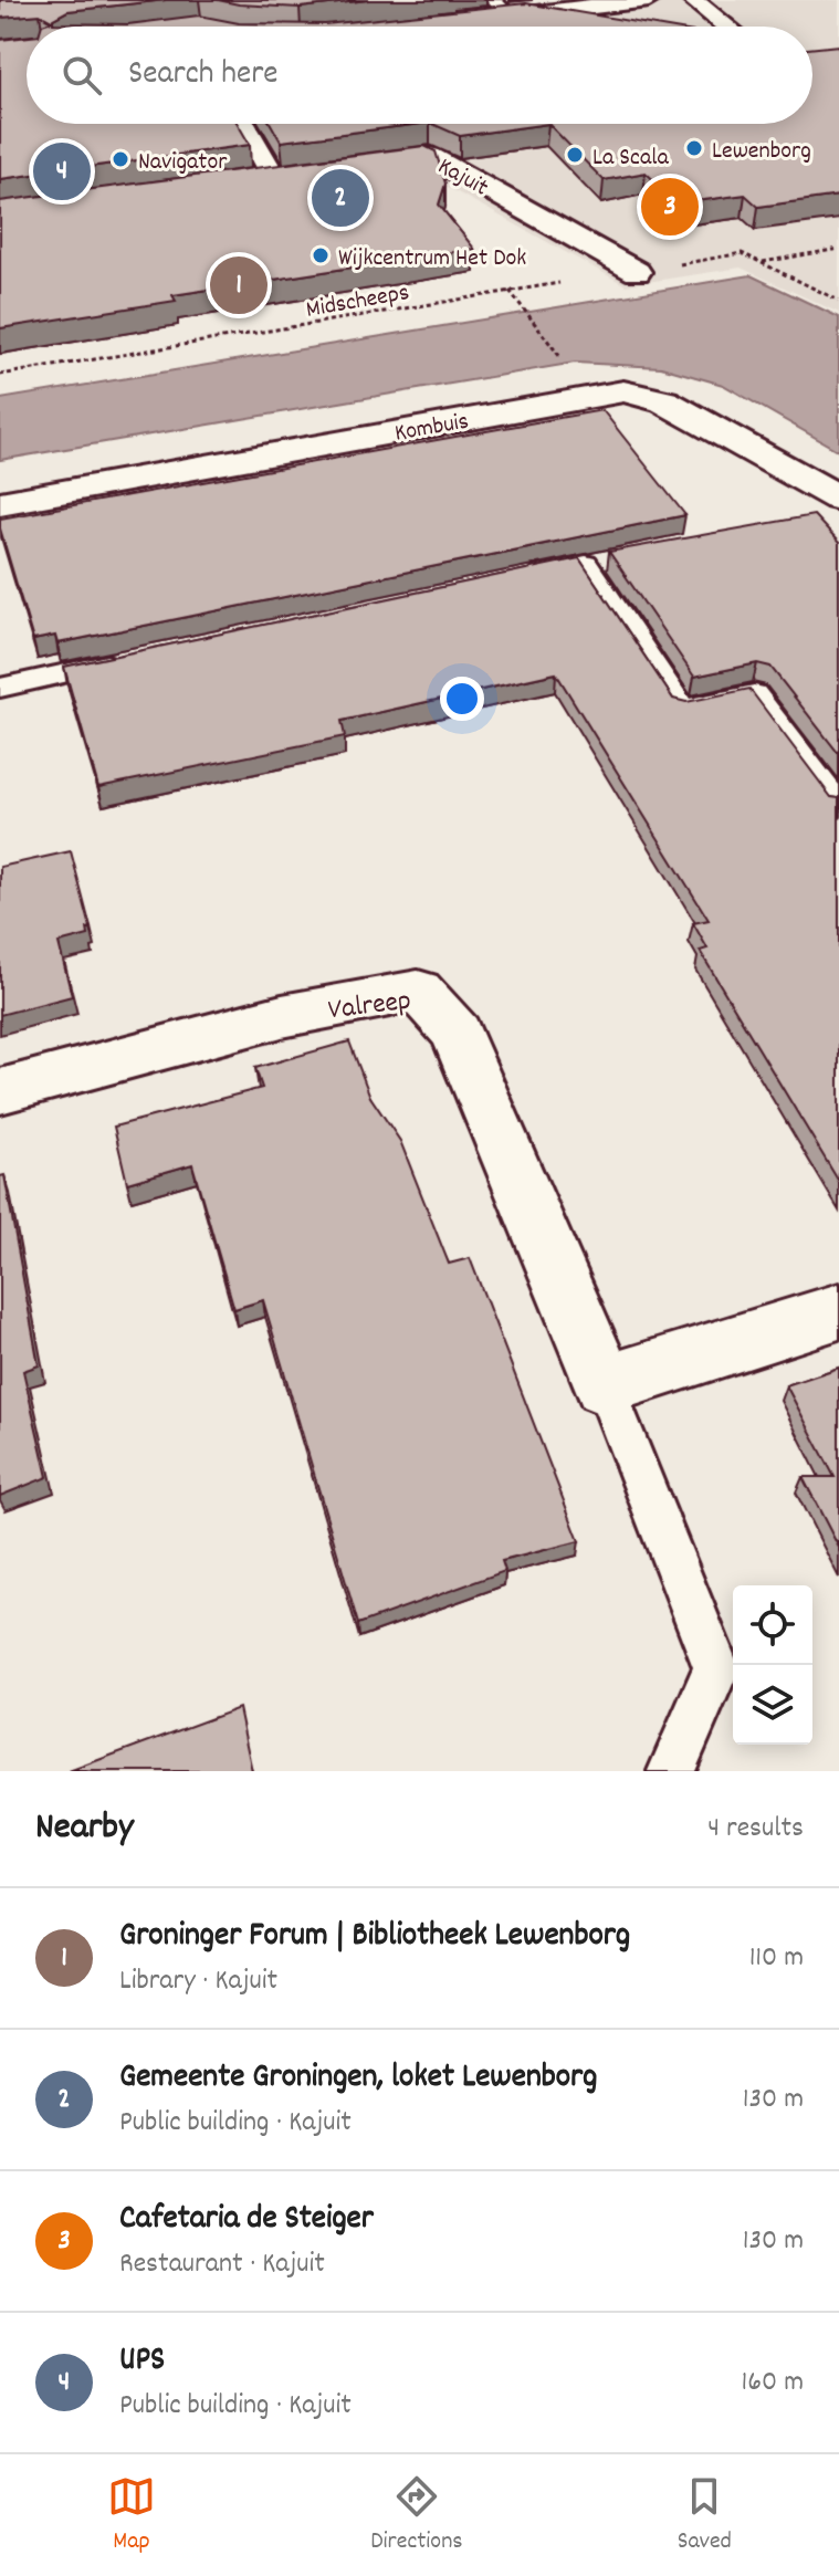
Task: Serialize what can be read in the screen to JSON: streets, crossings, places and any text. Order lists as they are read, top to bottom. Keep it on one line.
{"streets":{"street":["Kajuit","Kombuis","Valreep"],"path":["Midscheeps"]},"crossings":[["Kajuit","Midscheeps"]],"places":["Lewenborg","La Scala","Navigator","Wijkcentrum Het Dok"],"page":{"search":"Search here","pins":["4","2","3","1"],"heading":["Nearby","4 results"],"list":[{"mark":"1","name":"Groninger Forum | Bibliotheek Lewenborg","note":"Library · Kajuit","value":"110 m"},{"mark":"2","name":"Gemeente Groningen, loket Lewenborg","note":"Public building · Kajuit","value":"130 m"},{"mark":"3","name":"Cafetaria de Steiger","note":"Restaurant · Kajuit","value":"130 m"},{"mark":"4","name":"UPS","note":"Public building · Kajuit","value":"160 m"}],"nav":["Map","Directions","Saved"]}}
